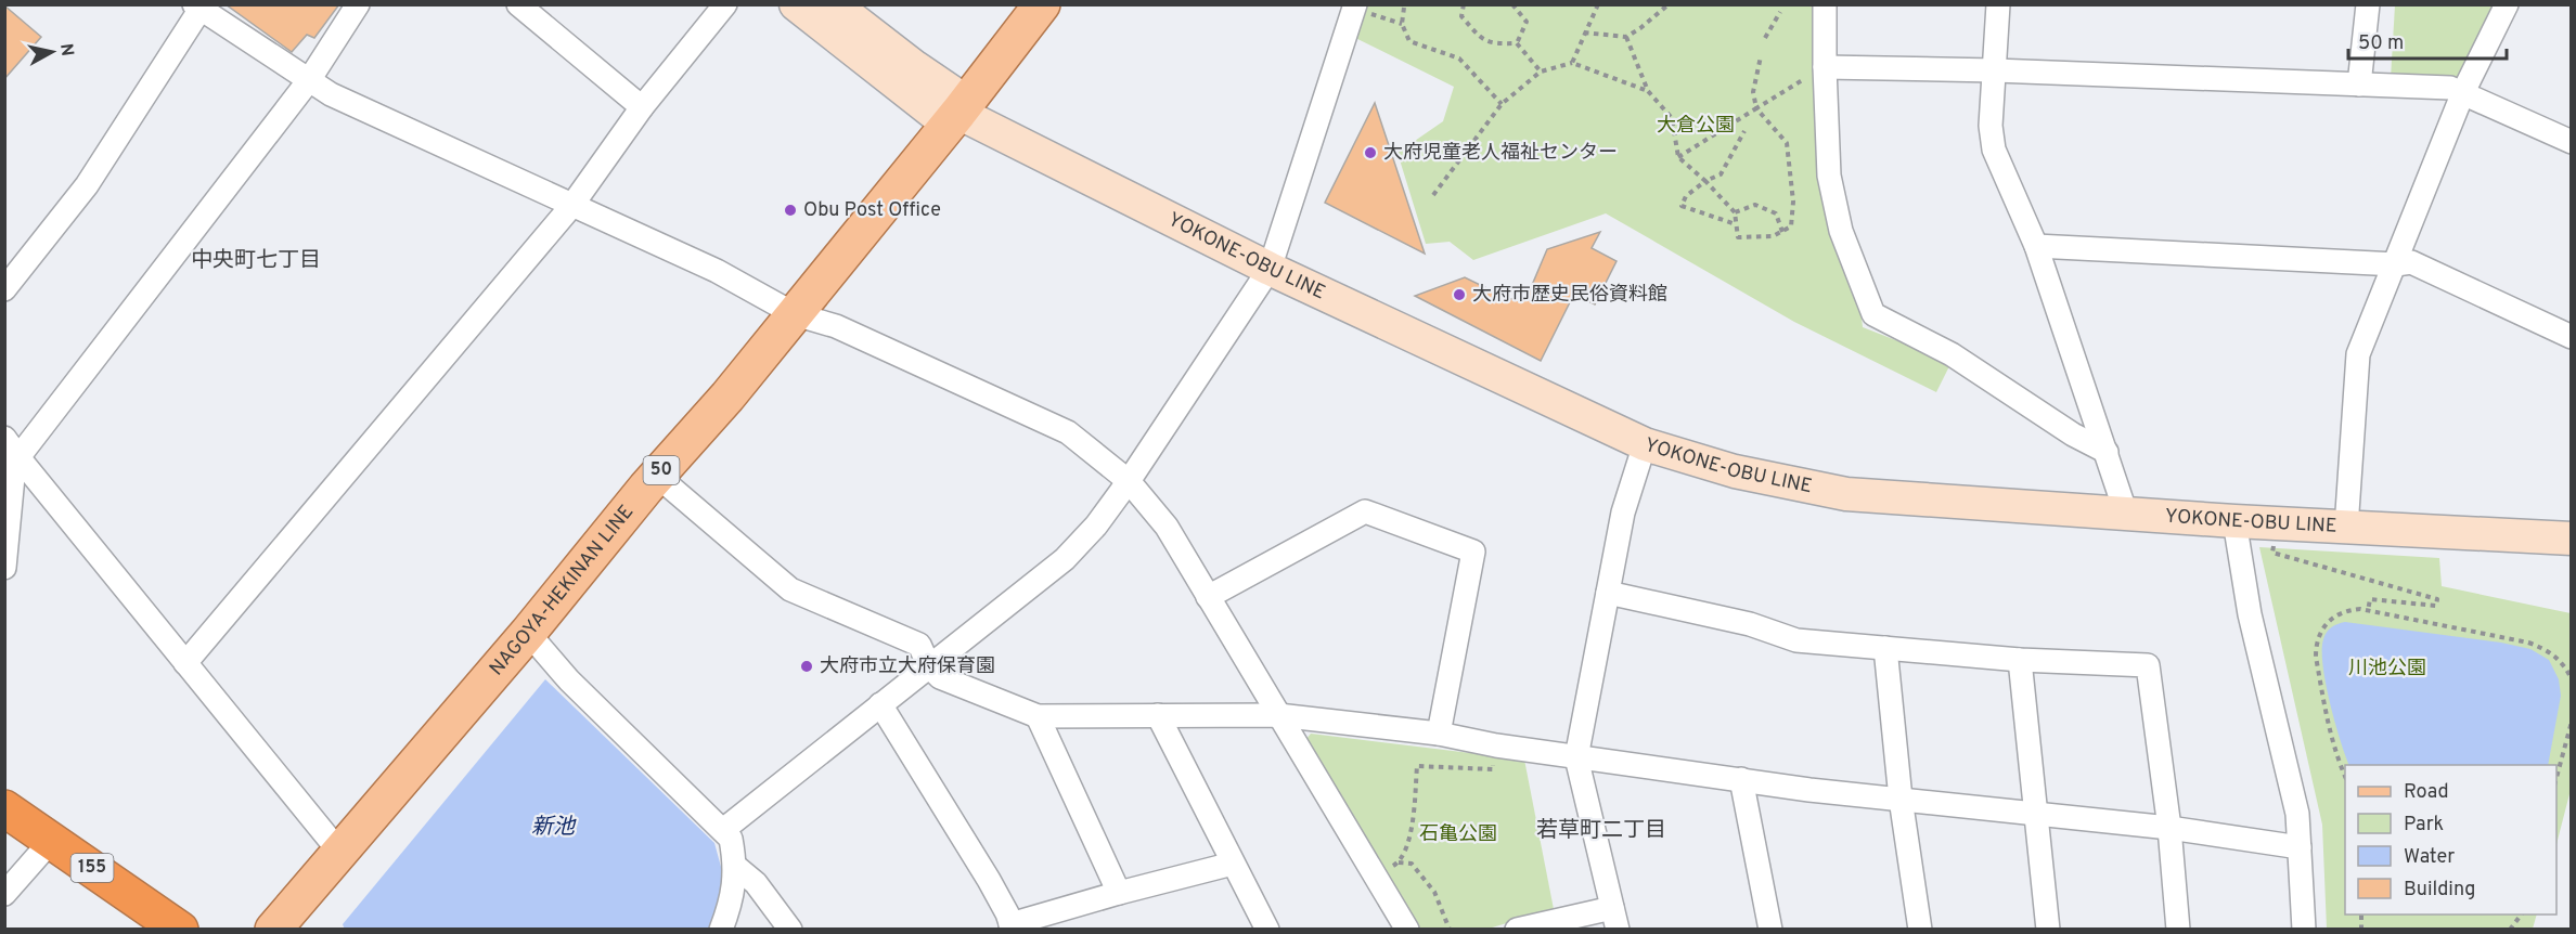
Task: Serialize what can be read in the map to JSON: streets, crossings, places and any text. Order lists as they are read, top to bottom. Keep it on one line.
{"streets":{"highway":["155"],"main road":["YOKONE-OBU LINE","50","NAGOYA-HEKINAN LINE"]},"crossings":[["YOKONE-OBU LINE","NAGOYA-HEKINAN LINE"]],"districts":["中央町七丁目","若草町二丁目"],"water":["新池"],"parks":["大倉公園","川池公園","石亀公園"],"places":["大府児童老人福祉センター","Obu Post Office","大府市歴史民俗資料館","大府市立大府保育園"],"legend":["Road","Park","Water","Building"],"scale_bar":"50 m","north":"right"}
